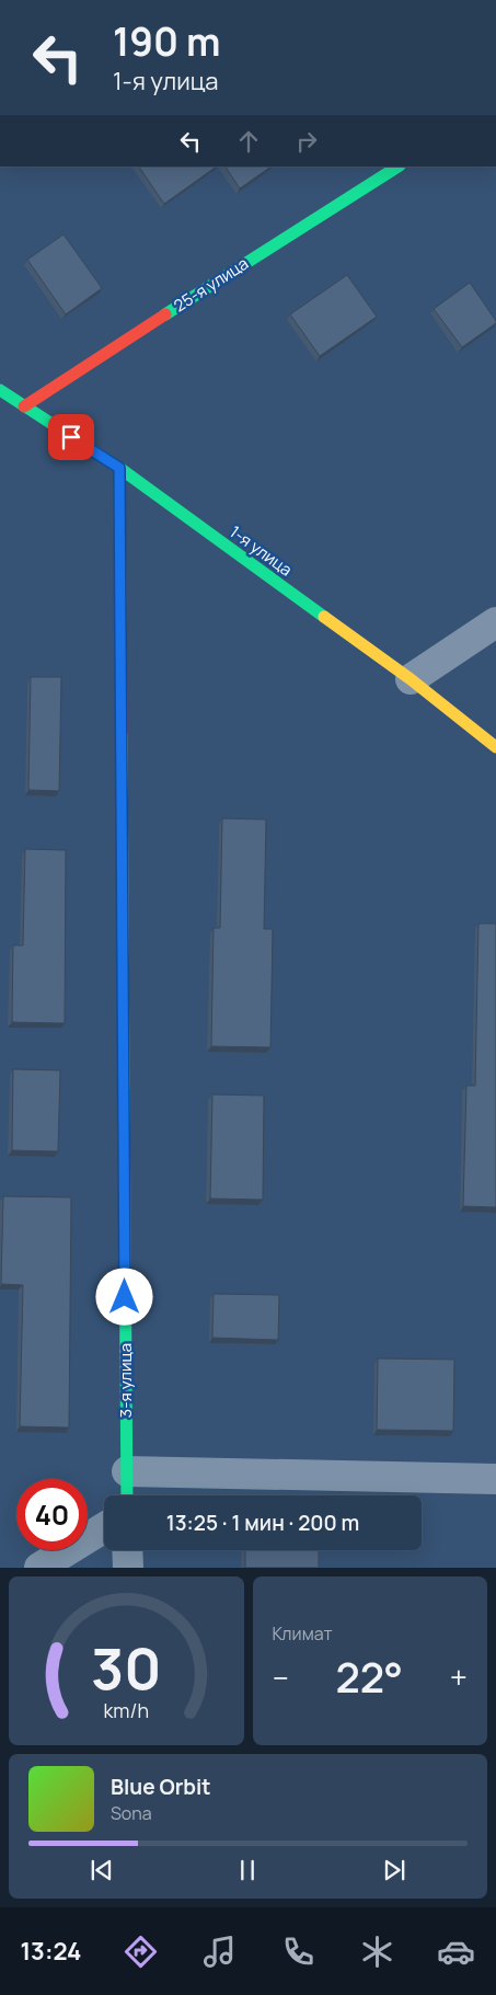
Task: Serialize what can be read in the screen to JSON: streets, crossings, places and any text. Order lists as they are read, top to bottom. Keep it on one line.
{"streets":{"street":["25-я улица","1-я улица","3-я улица"]},"crossings":[["25-я улица","1-я улица"],["1-я улица","3-я улица"]],"page":{"turn":["190 m","1-я улица"],"limit":"40","trip":"13:25 · 1 мин · 200 m","tile":"Климат","heat":["−","22°","+"],"song":["Blue Orbit","Sona"],"tabs":"13:24","gauge":["30","km/h"]}}
